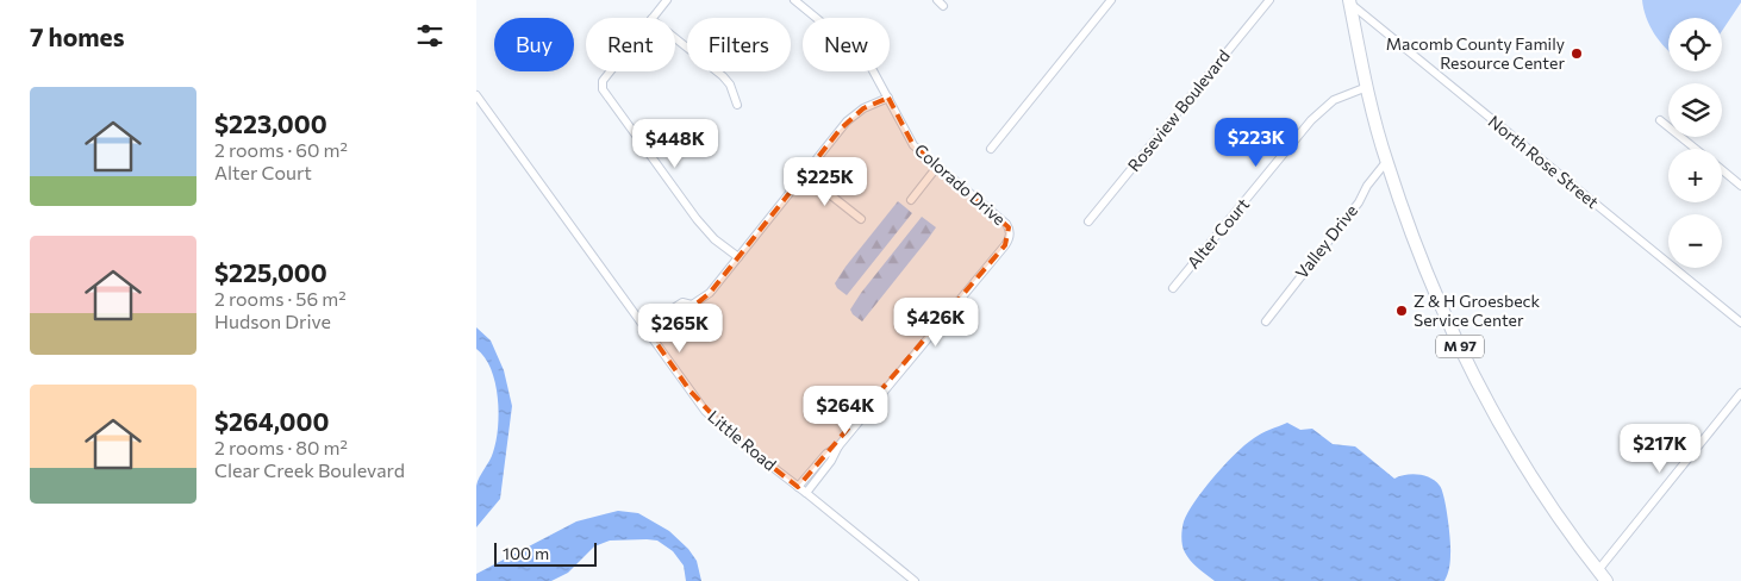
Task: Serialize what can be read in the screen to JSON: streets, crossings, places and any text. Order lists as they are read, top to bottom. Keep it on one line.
{"streets":{"main road":["M 97"],"street":["Roseview Boulevard","North Rose Street","Colorado Drive","Alter Court","Valley Drive","Little Road"]},"crossings":[["North Rose Street","M 97"],["Alter Court","M 97"],["Valley Drive","M 97"]],"places":["Macomb County Family Resource Center","Z & H Groesbeck Service Center"],"scale_bar":"100 m","page":{"heading":"7 homes","map_buttons":["+","−"],"chip":["Buy","Rent","Filters","New"],"list":[{"name":"$223,000","note":"2 rooms · 60 m² · Alter Court"},{"name":"$225,000","note":"2 rooms · 56 m² · Hudson Drive"},{"name":"$264,000","note":"2 rooms · 80 m² · Clear Creek Boulevard"}],"price":["$223K","$448K","$225K","$426K","$265K","$264K","$217K"],"scale":"100 m"}}
